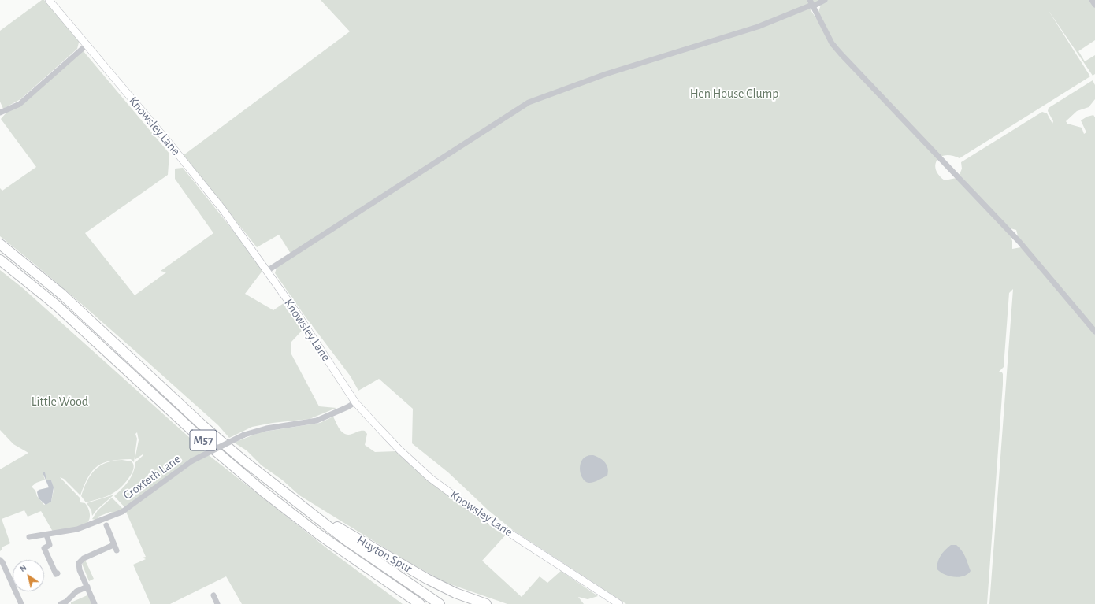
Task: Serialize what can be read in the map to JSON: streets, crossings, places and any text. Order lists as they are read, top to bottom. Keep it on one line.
{"streets":{"highway":["M57","Huyton Spur"],"main road":["Knowsley Lane"],"street":["Croxteth Lane"]},"crossings":[["Knowsley Lane","Croxteth Lane"],["M57","Huyton Spur"]],"parks":["Hen House Clump","Little Wood"],"north":"top left"}
